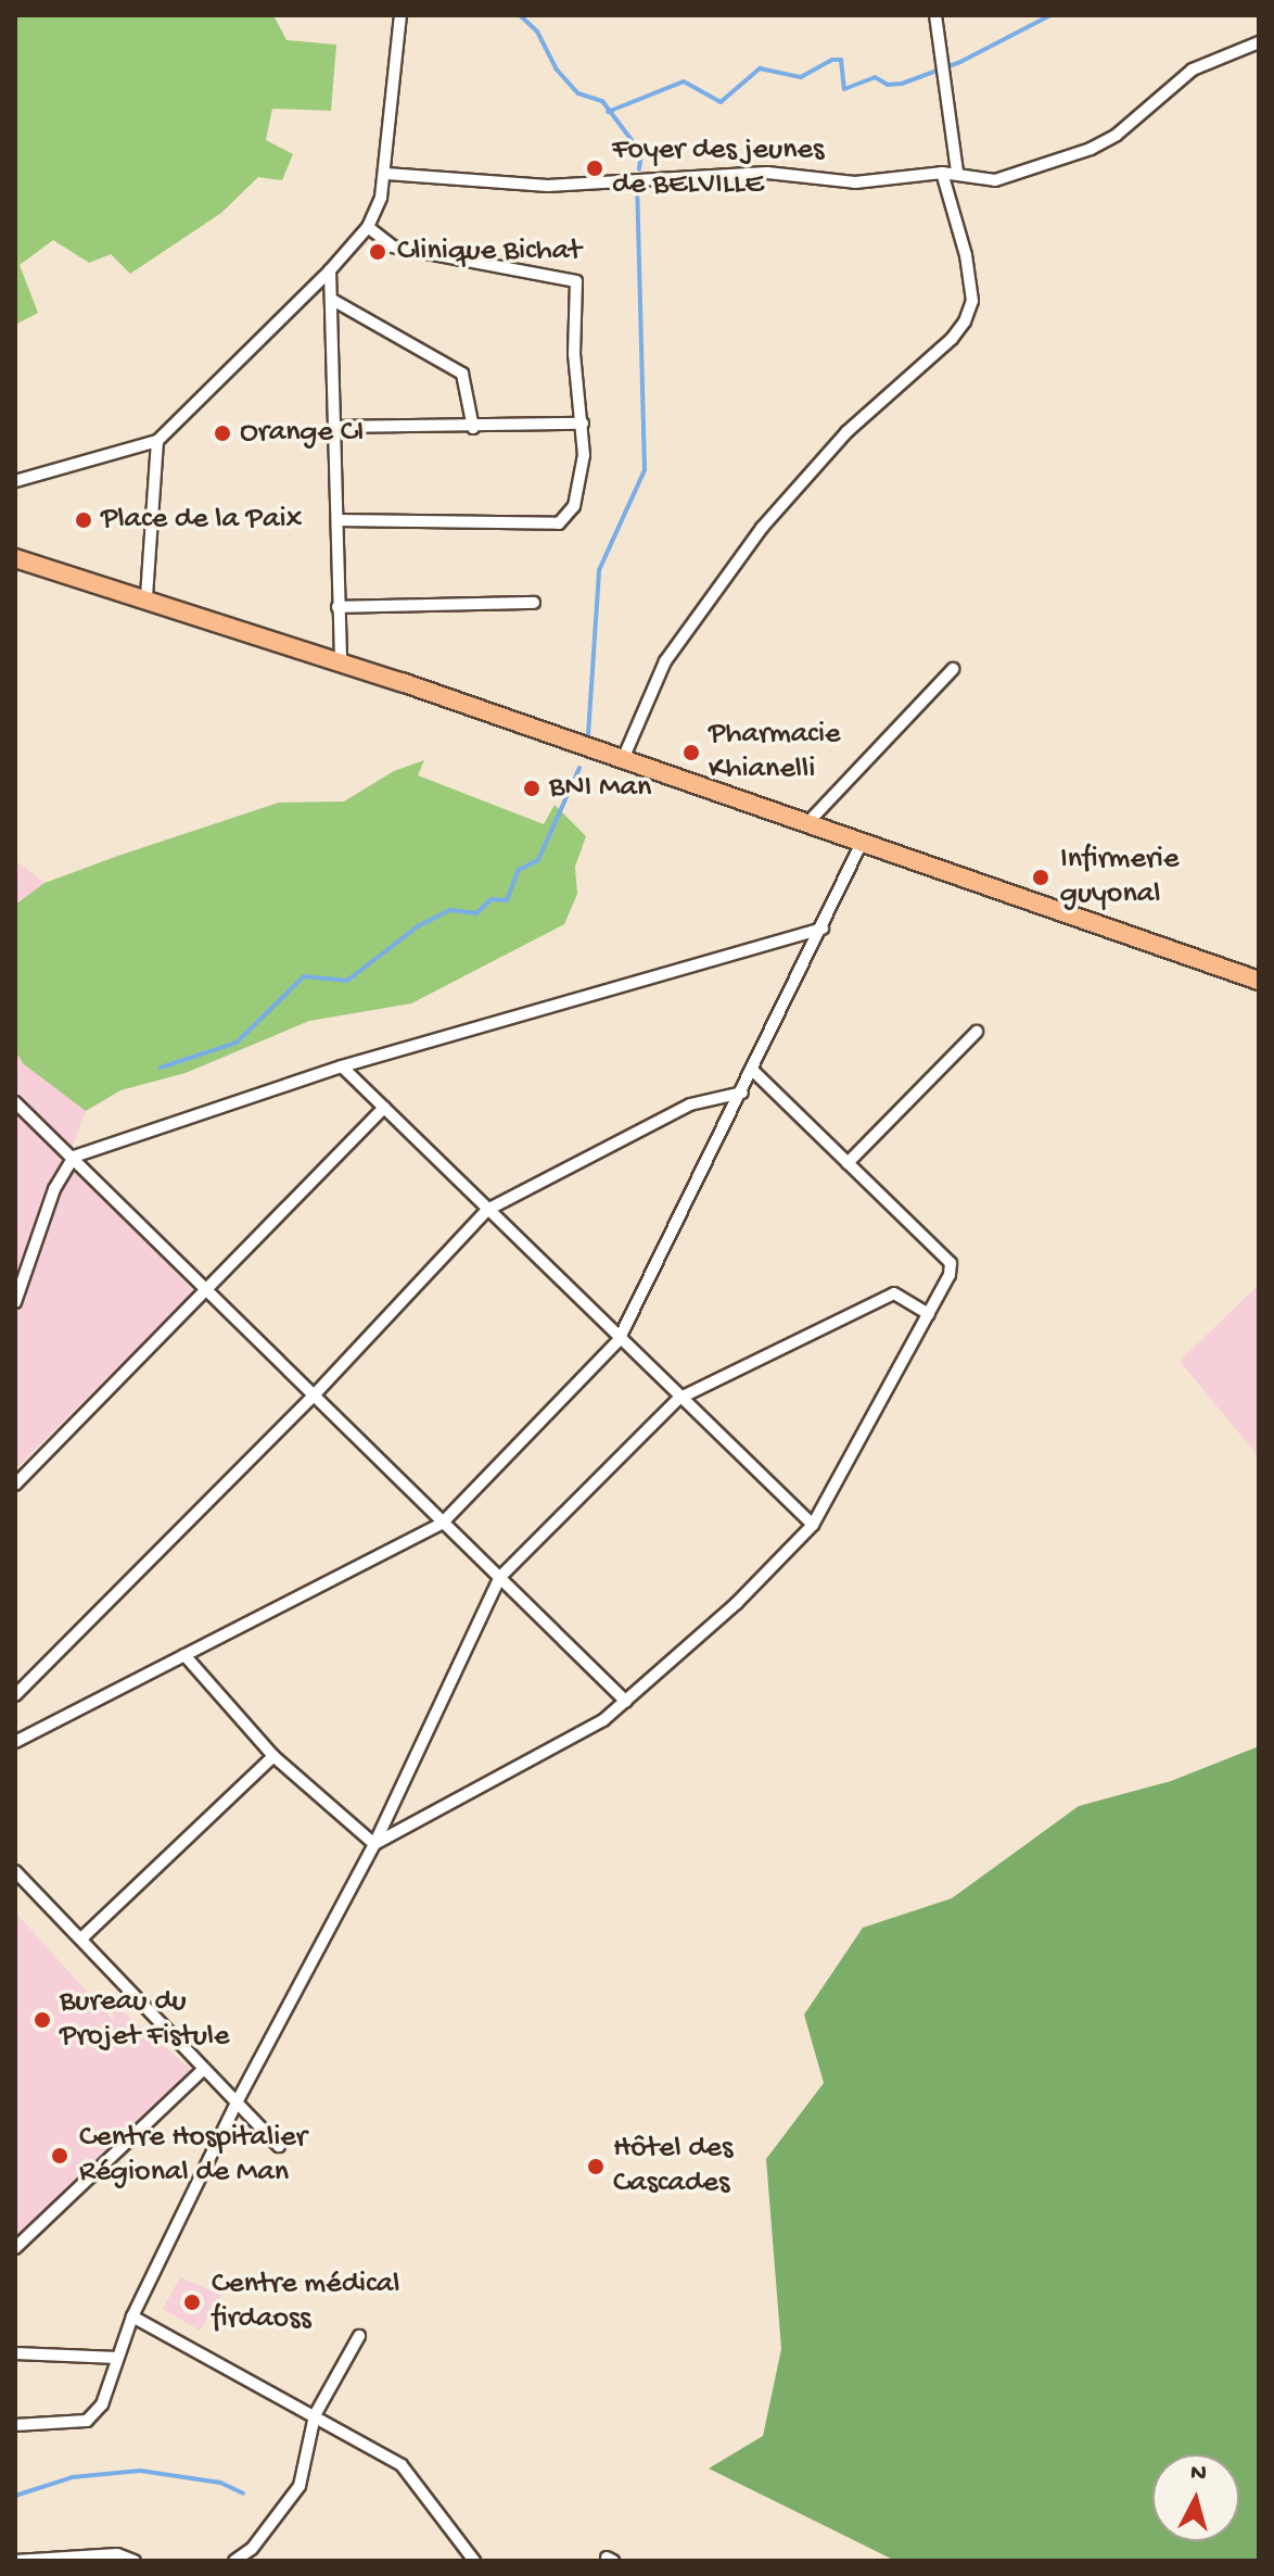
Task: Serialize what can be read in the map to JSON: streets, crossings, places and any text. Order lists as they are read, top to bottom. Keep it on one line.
{"places":["Foyer des jeunes de BELVILLE","Clinique Bichat","Orange CI","Place de la Paix","Pharmacie Khianelli","BNI Man","Infirmerie guyonal","Bureau du Projet Fistule","Centre Hospitalier Régional de Man","Hôtel des Cascades","Centre médical firdaoss"],"north":"top"}
